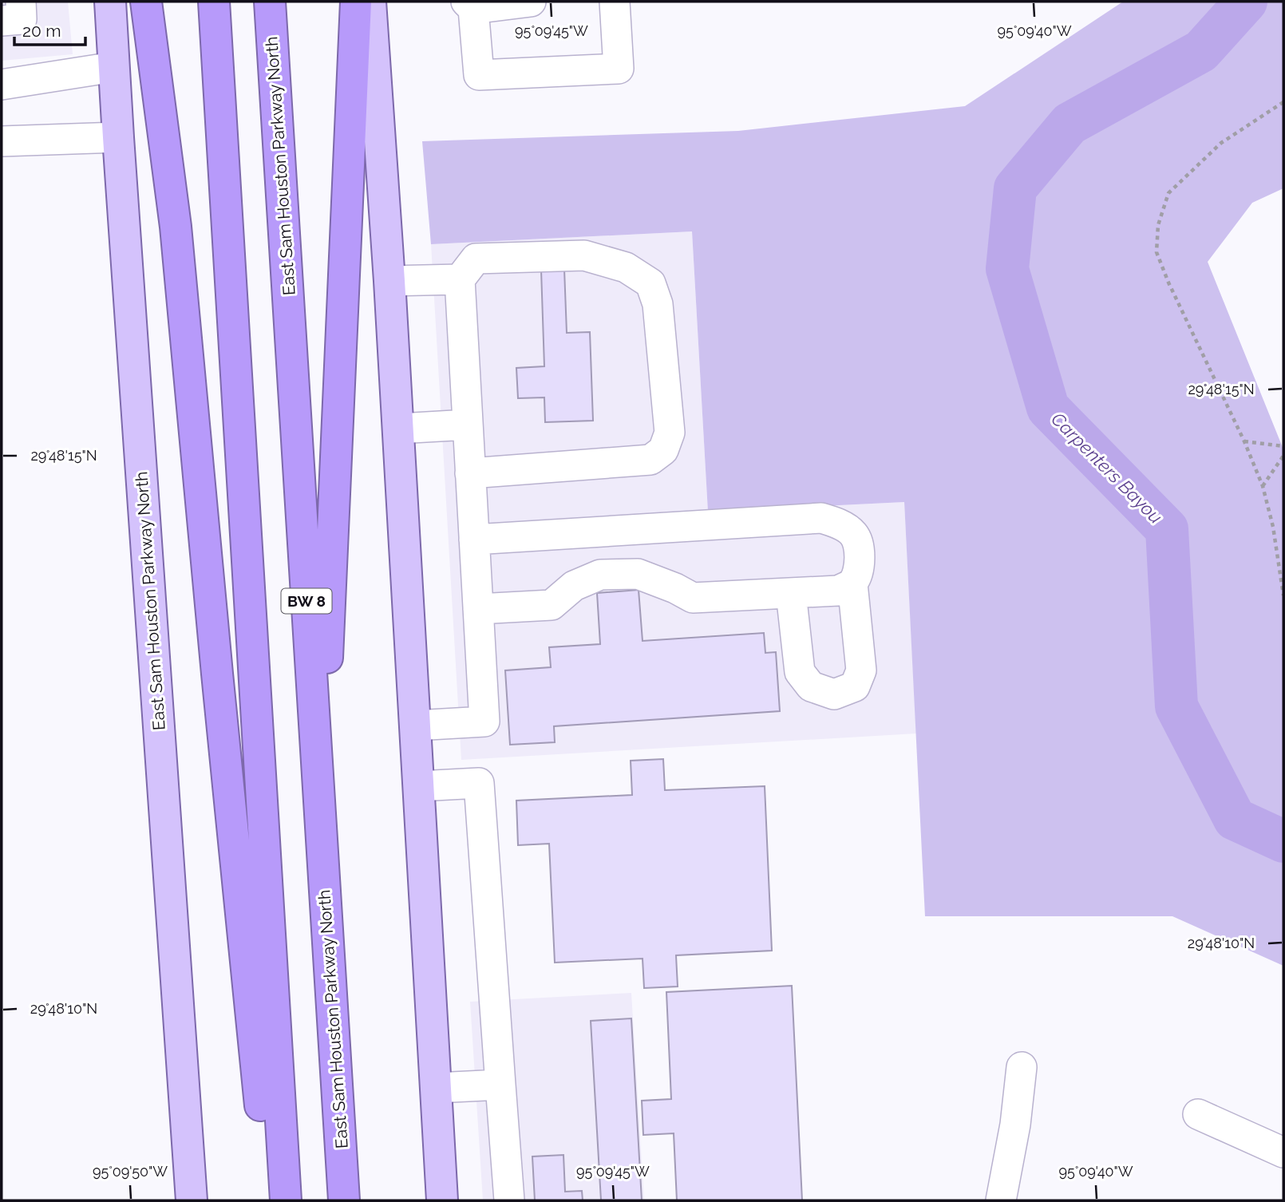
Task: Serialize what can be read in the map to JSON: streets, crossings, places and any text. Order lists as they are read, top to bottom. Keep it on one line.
{"streets":{"highway":["East Sam Houston Parkway North","BW 8"]},"water":["Carpenters Bayou"],"scale_bar":"20 m","coordinates":["95°09'45\"W","95°09'40\"W","29°48'15\"N","29°48'10\"N","95°09'50\"W"]}
